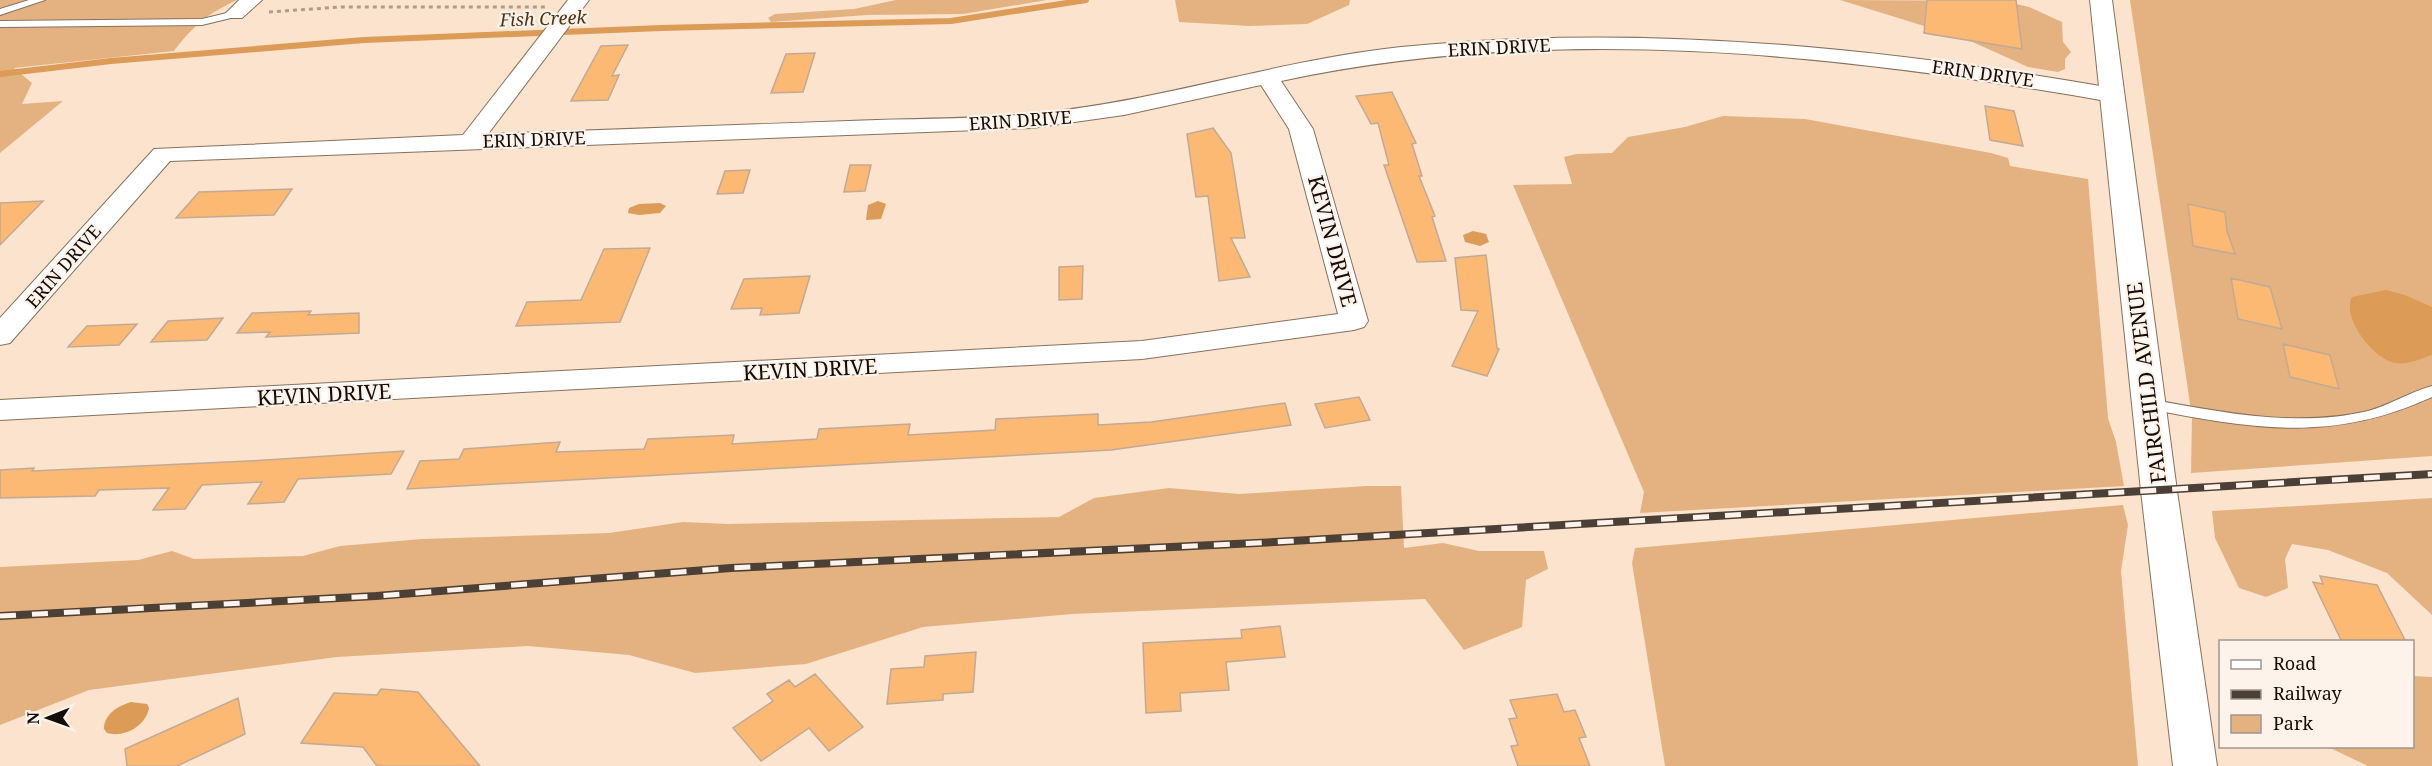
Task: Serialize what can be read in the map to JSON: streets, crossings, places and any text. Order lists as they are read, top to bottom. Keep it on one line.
{"streets":{"main road":["FAIRCHILD AVENUE"],"street":["ERIN DRIVE","KEVIN DRIVE"]},"crossings":[["ERIN DRIVE","KEVIN DRIVE"],["ERIN DRIVE","FAIRCHILD AVENUE"]],"water":["Fish Creek"],"legend":["Road","Railway","Park"],"north":"left"}
